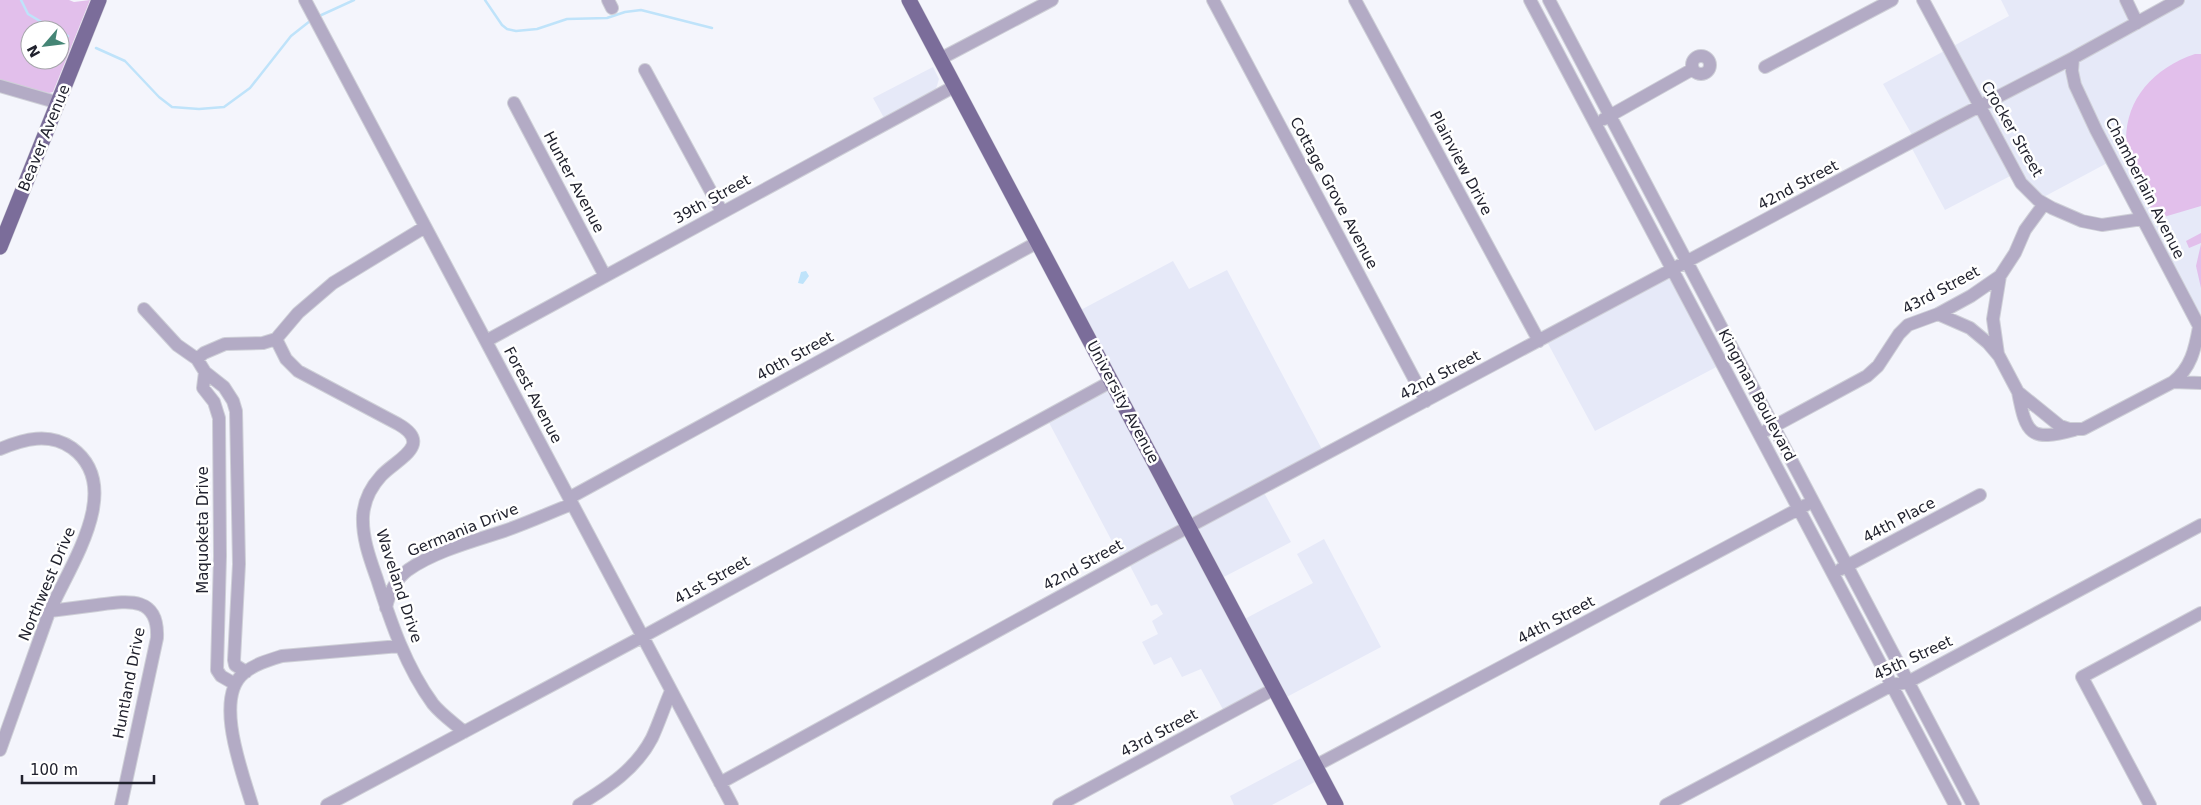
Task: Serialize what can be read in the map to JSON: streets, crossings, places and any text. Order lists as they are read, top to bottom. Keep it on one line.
{"streets":{"main road":["Beaver Avenue","University Avenue"],"street":["Crocker Street","Plainview Drive","Hunter Avenue","42nd Street","Chamberlain Avenue","Cottage Grove Avenue","39th Street","43rd Street","40th Street","Forest Avenue","Kingman Boulevard","44th Place","Maquoketa Drive","Germania Drive","41st Street","Northwest Drive","Waveland Drive","44th Street","45th Street","Huntland Drive"]},"crossings":[["Crocker Street","42nd Street"],["Crocker Street","Chamberlain Avenue"],["Crocker Street","43rd Street"],["Plainview Drive","42nd Street"],["Hunter Avenue","39th Street"],["42nd Street","Chamberlain Avenue"],["42nd Street","Cottage Grove Avenue"],["42nd Street","Forest Avenue"],["42nd Street","Kingman Boulevard"],["42nd Street","University Avenue"],["39th Street","Forest Avenue"],["39th Street","University Avenue"],["43rd Street","Kingman Boulevard"],["43rd Street","University Avenue"],["40th Street","Forest Avenue"],["40th Street","University Avenue"],["40th Street","Germania Drive"],["Forest Avenue","Germania Drive"],["Forest Avenue","41st Street"],["Kingman Boulevard","44th Place"],["Kingman Boulevard","44th Street"],["Kingman Boulevard","45th Street"],["University Avenue","41st Street"],["University Avenue","44th Street"],["Germania Drive","Waveland Drive"],["41st Street","Waveland Drive"],["Northwest Drive","Huntland Drive"]],"scale_bar":"100 m","north":"bottom left"}
